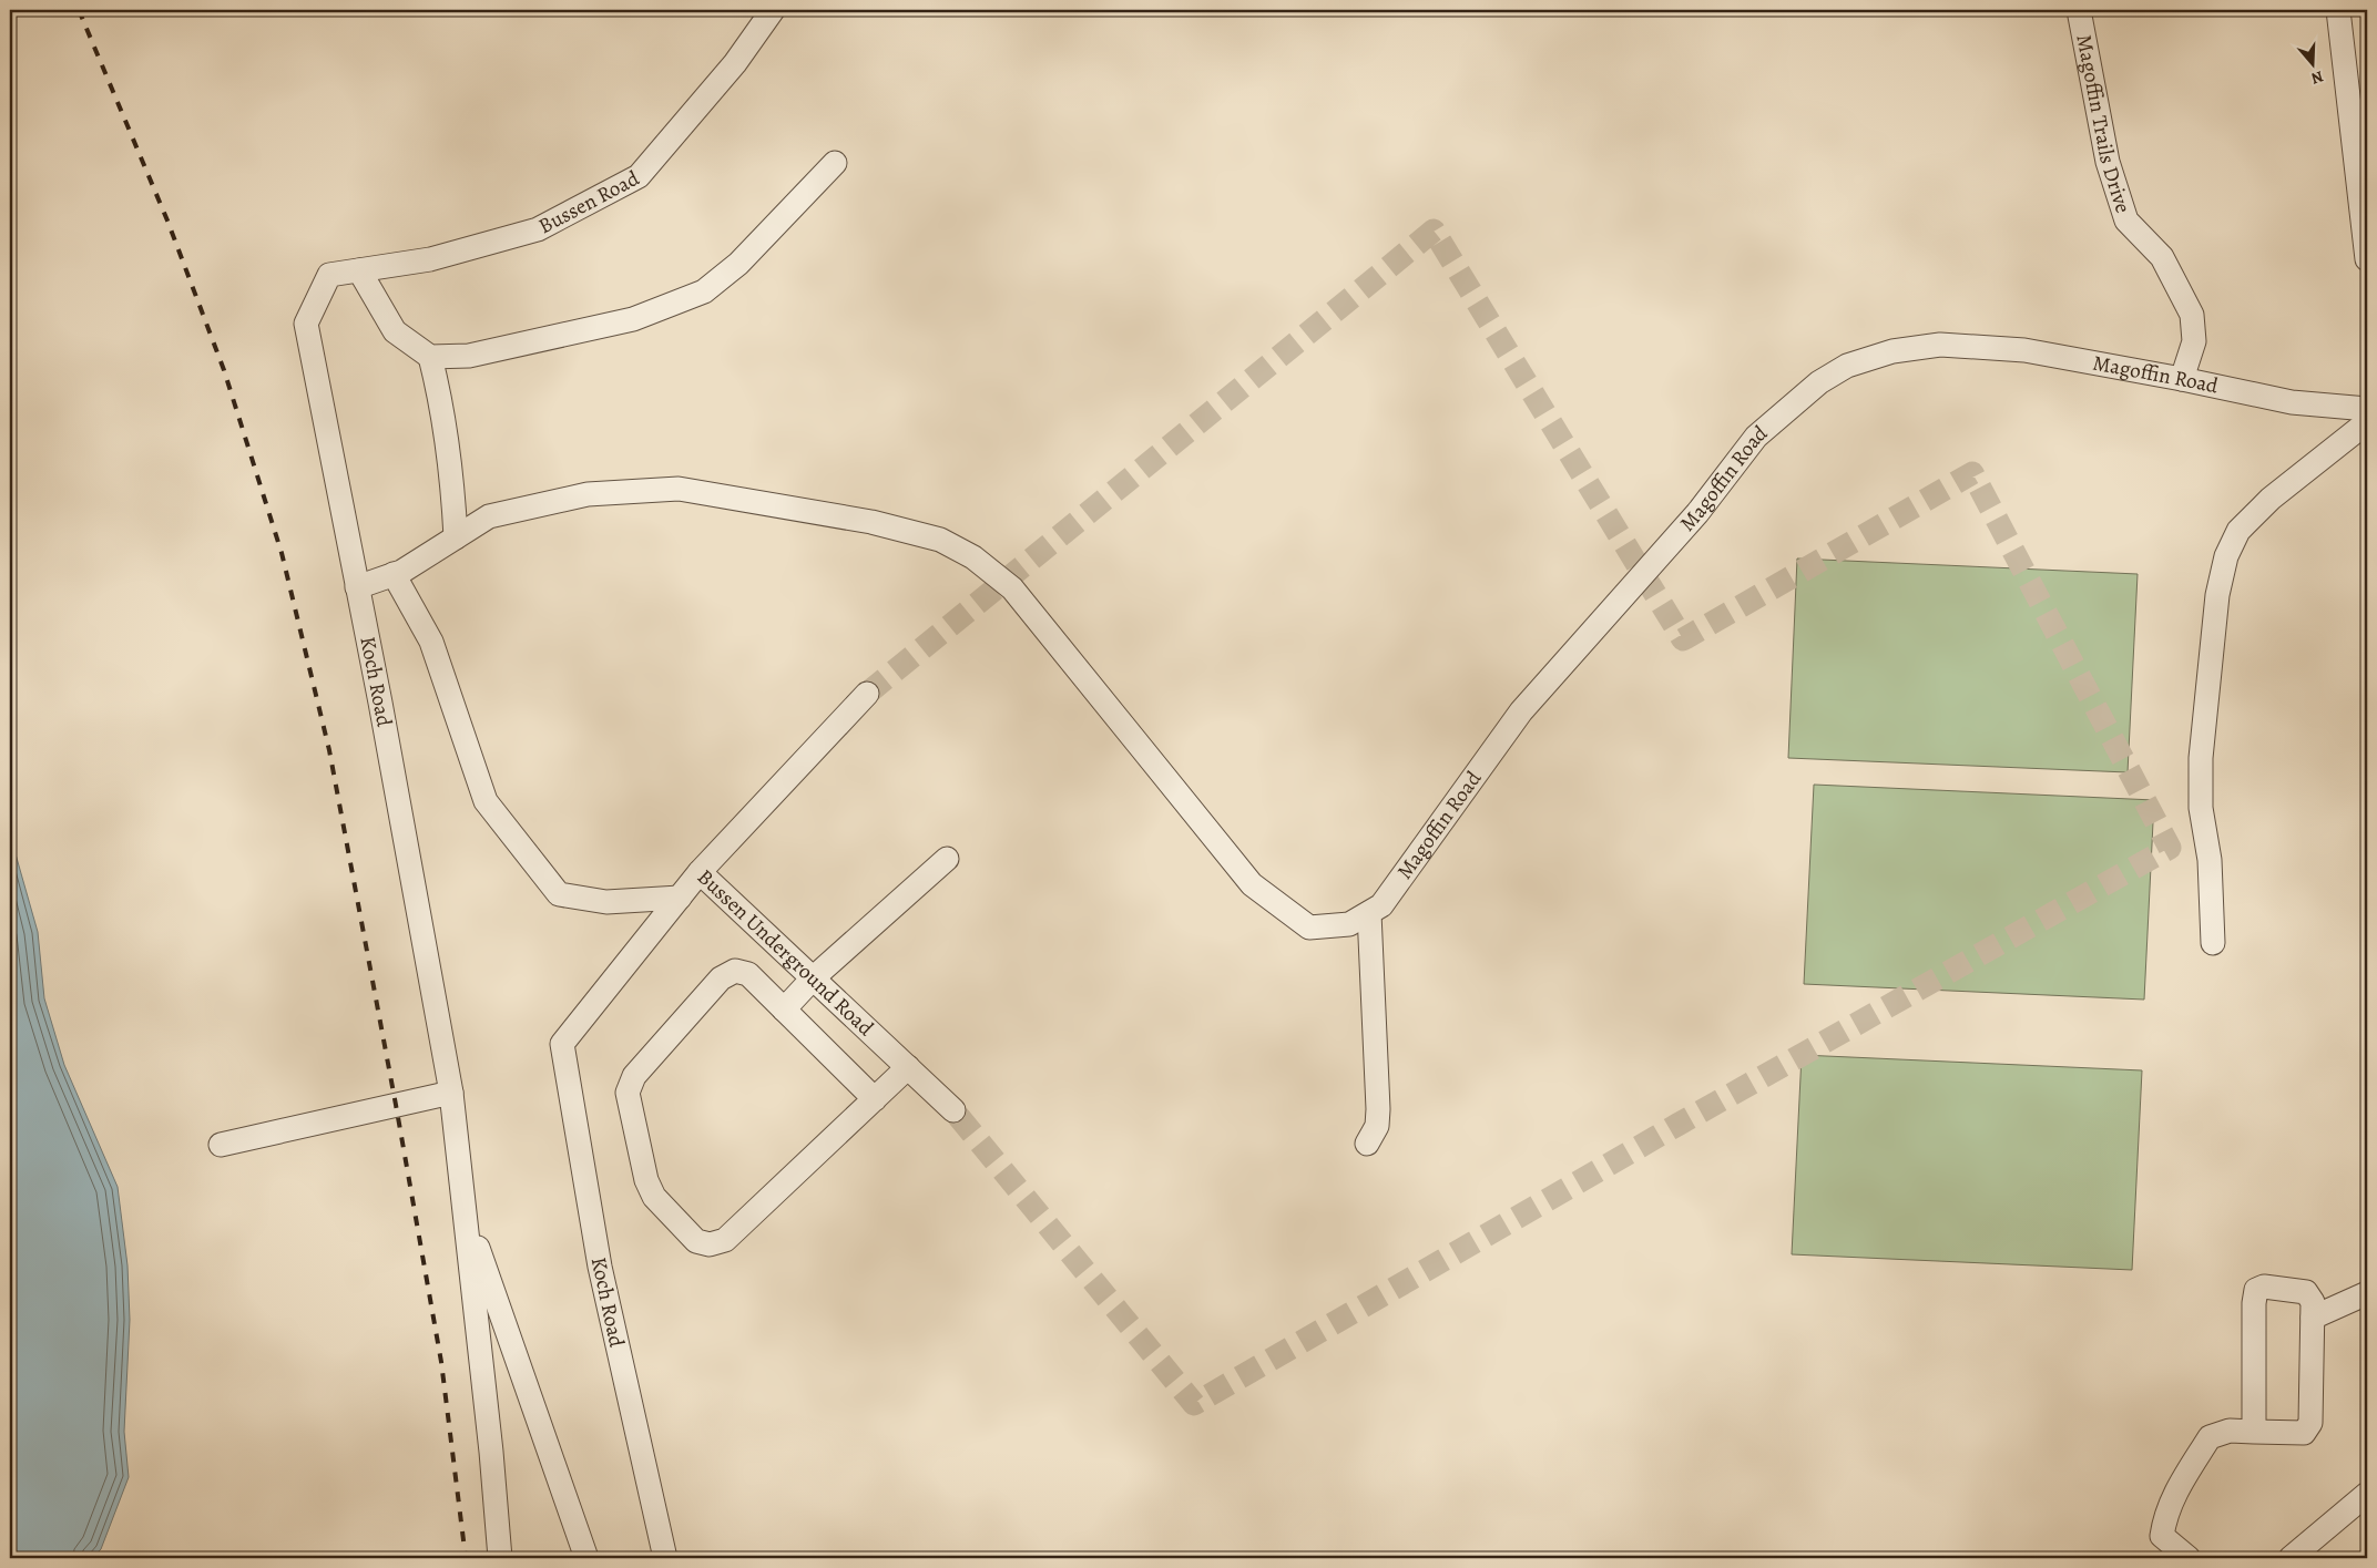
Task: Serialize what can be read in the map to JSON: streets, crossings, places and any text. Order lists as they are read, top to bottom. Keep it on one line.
{"streets":{"street":["Magoffin Trails Drive","Bussen Road","Magoffin Road","Koch Road","Bussen Underground Road"]},"crossings":[["Magoffin Trails Drive","Magoffin Road"],["Bussen Road","Koch Road"],["Magoffin Road","Koch Road"]],"north":"bottom"}
